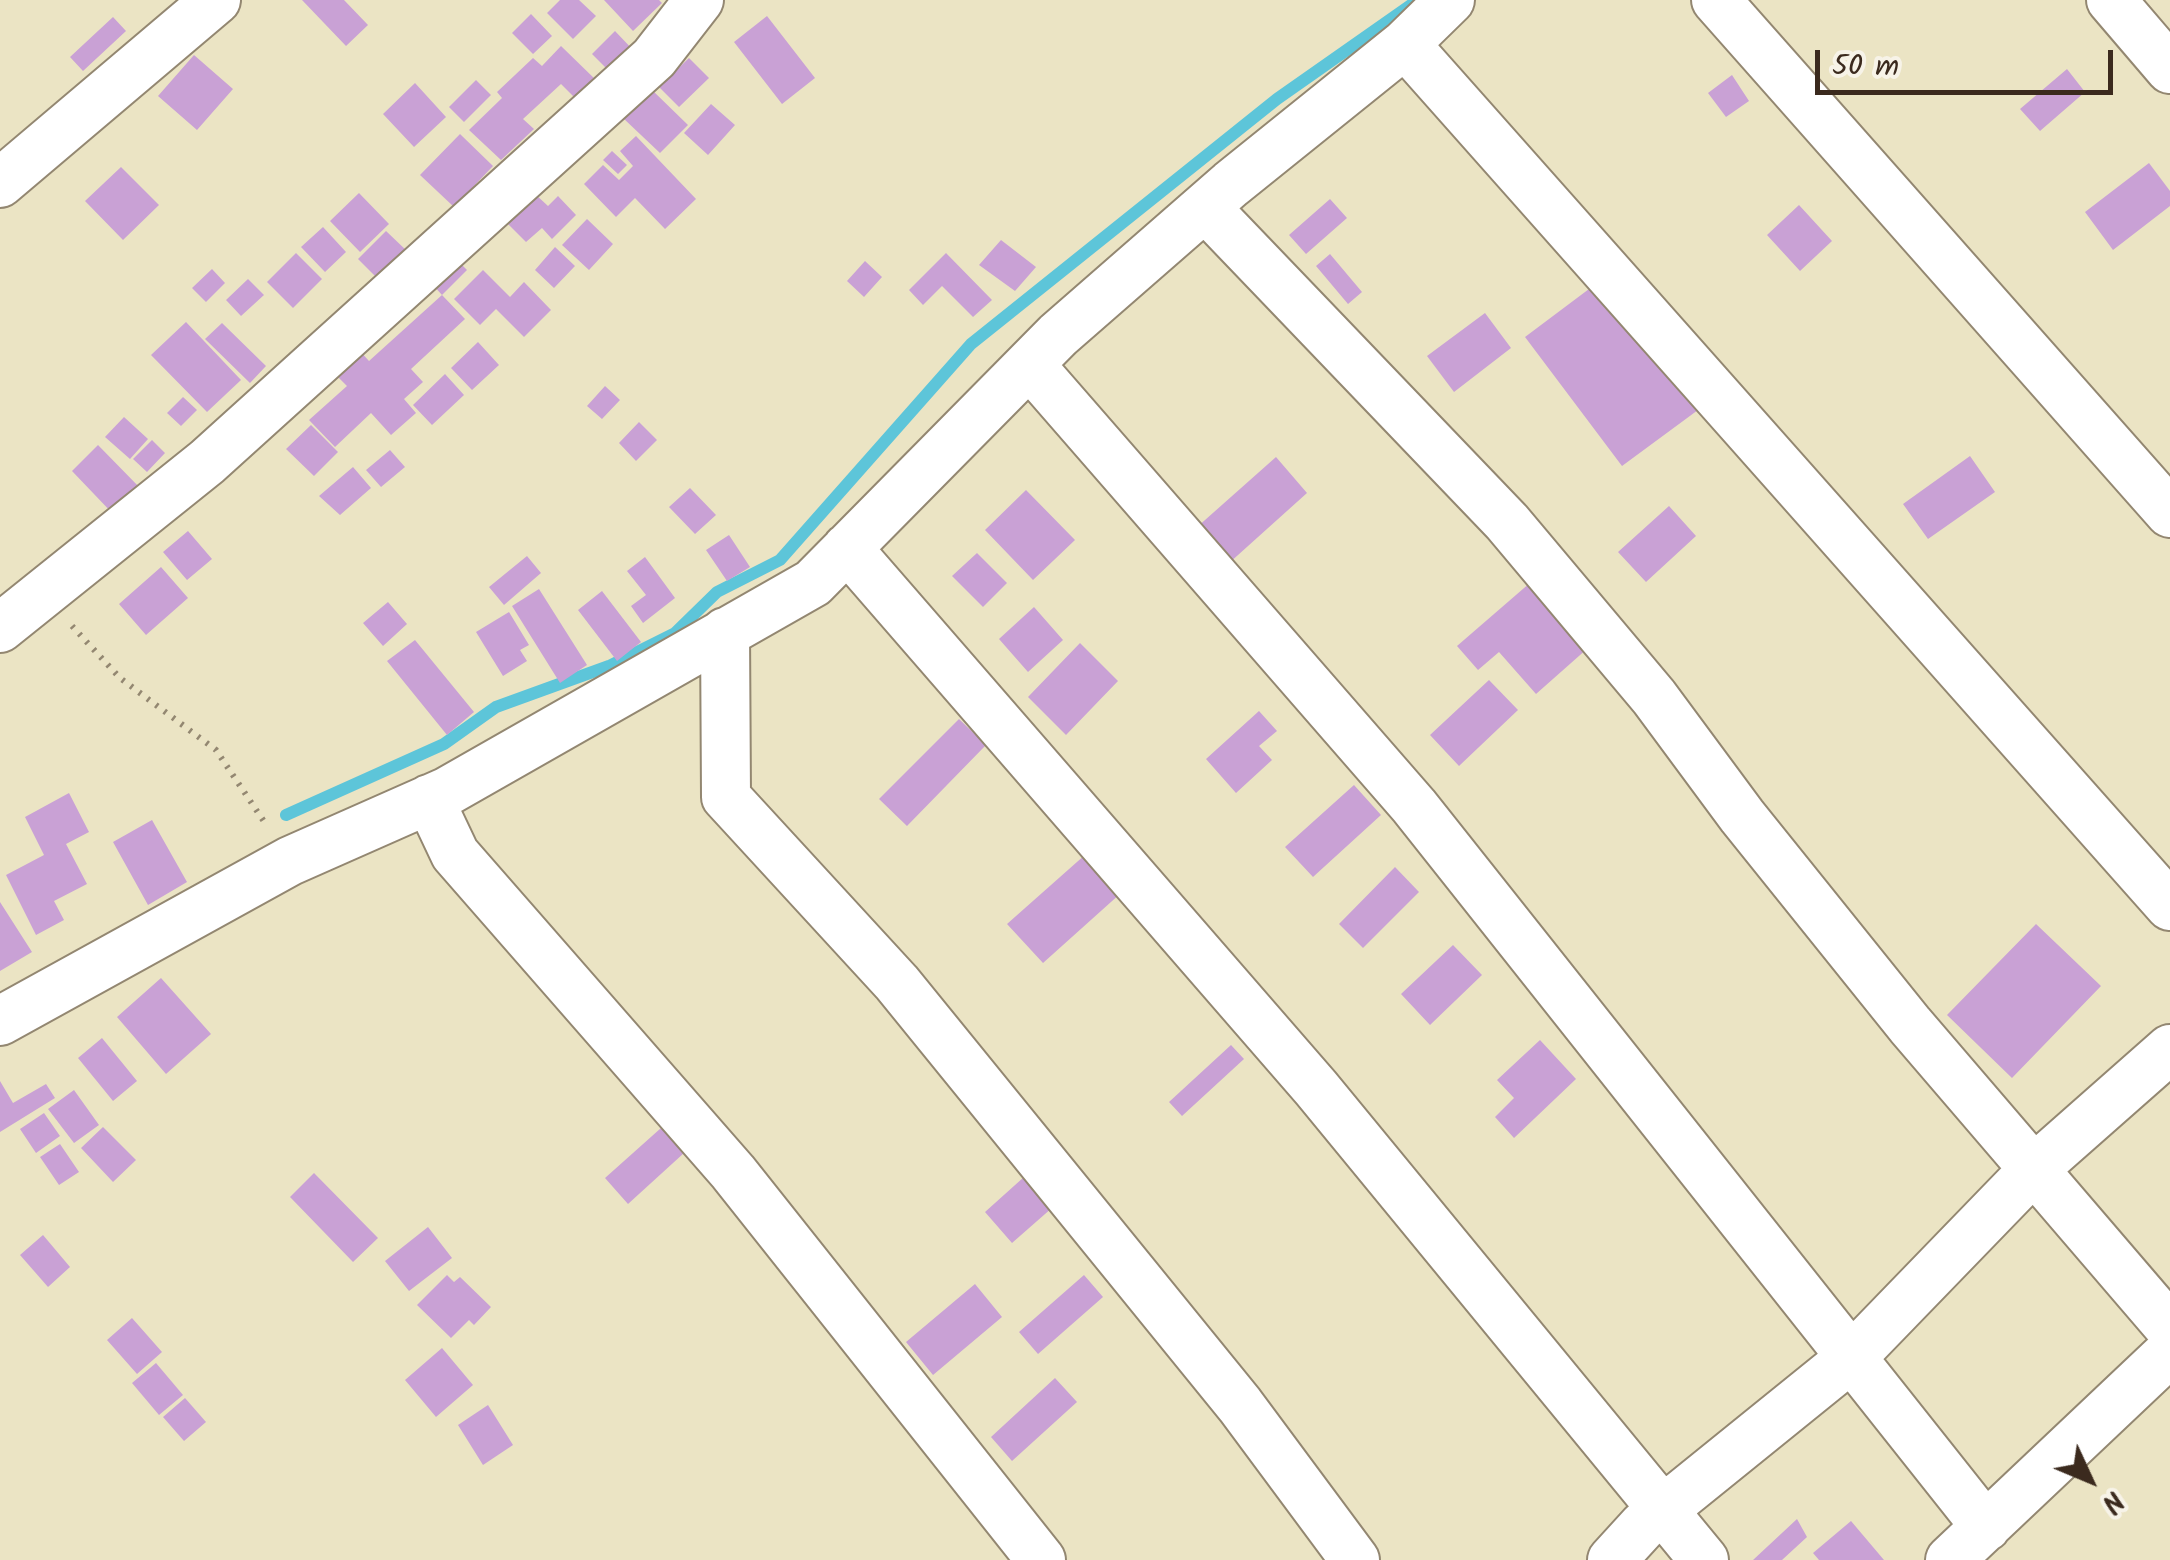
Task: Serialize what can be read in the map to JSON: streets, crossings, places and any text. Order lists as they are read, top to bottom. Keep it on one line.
{"scale_bar":"50 m","north":"bottom right"}
